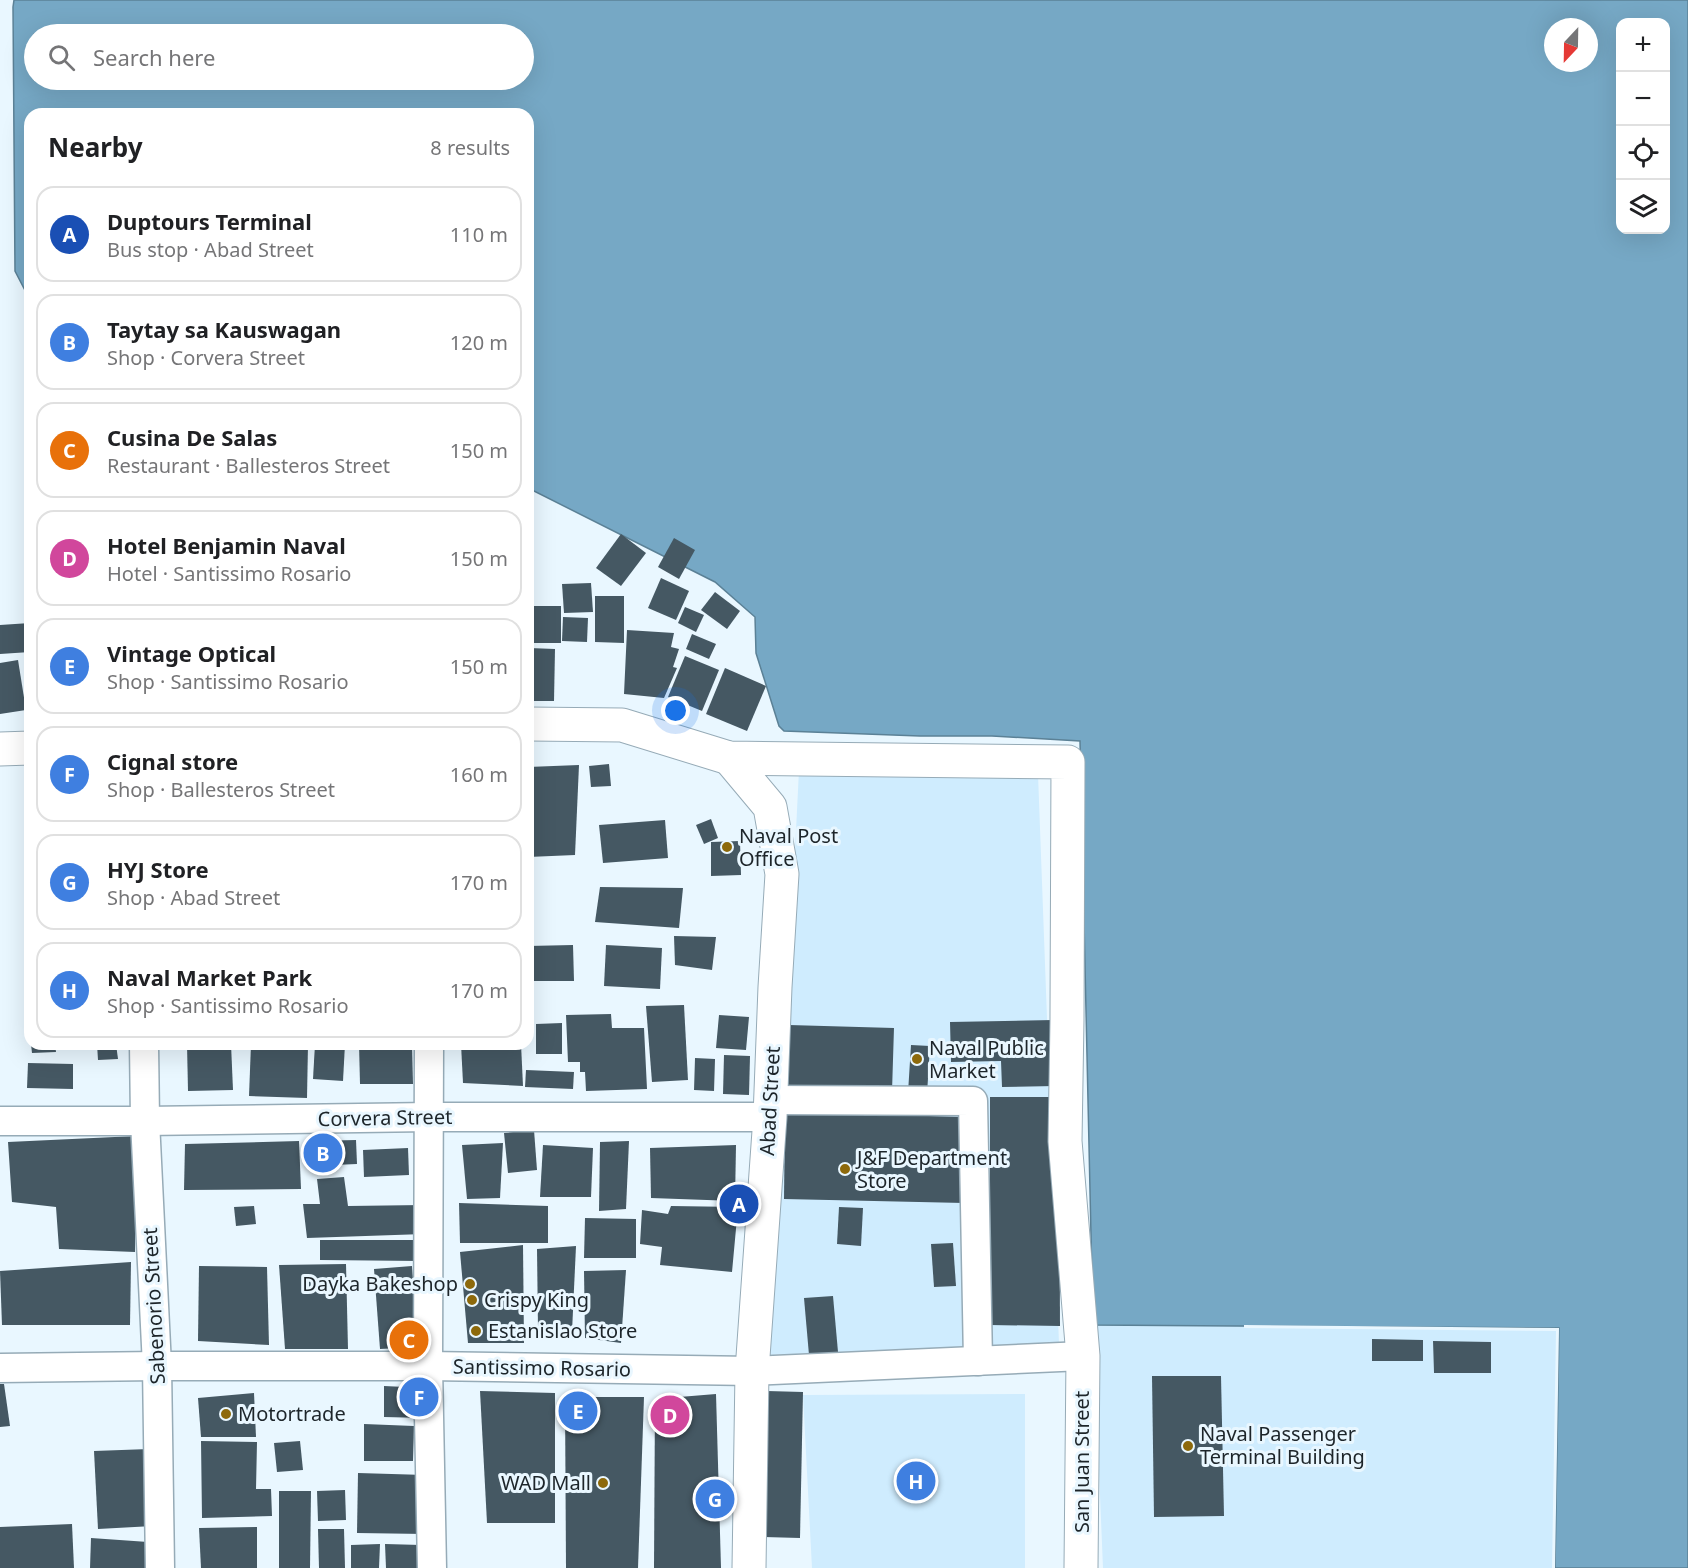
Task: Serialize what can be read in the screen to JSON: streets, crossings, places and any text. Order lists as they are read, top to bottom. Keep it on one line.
{"streets":{"street":["Abad Street","Corvera Street","Sabenorio Street","Santissimo Rosario","San Juan Street"]},"crossings":[["Abad Street","Corvera Street"],["Abad Street","Santissimo Rosario"],["Abad Street","San Juan Street"],["Corvera Street","Sabenorio Street"],["Corvera Street","Santissimo Rosario"],["Sabenorio Street","Santissimo Rosario"],["Santissimo Rosario","San Juan Street"]],"places":["Naval Post Office","Naval Public Market","J&F Department Store","Dayka Bakeshop","Crispy King","Estanislao Store","Motortrade","Naval Passenger Terminal Building","WAD Mall"],"north":"bottom","page":{"map_buttons":["+","−"],"search":"Search here","heading":["Nearby","8 results"],"list":[{"mark":"A","name":"Duptours Terminal","note":"Bus stop · Abad Street","value":"110 m"},{"mark":"B","name":"Taytay sa Kauswagan","note":"Shop · Corvera Street","value":"120 m"},{"mark":"C","name":"Cusina De Salas","note":"Restaurant · Ballesteros Street","value":"150 m"},{"mark":"D","name":"Hotel Benjamin Naval","note":"Hotel · Santissimo Rosario","value":"150 m"},{"mark":"E","name":"Vintage Optical","note":"Shop · Santissimo Rosario","value":"150 m"},{"mark":"F","name":"Cignal store","note":"Shop · Ballesteros Street","value":"160 m"},{"mark":"G","name":"HYJ Store","note":"Shop · Abad Street","value":"170 m"},{"mark":"H","name":"Naval Market Park","note":"Shop · Santissimo Rosario","value":"170 m"}],"pins":["B","A","C","F","E","D","H","G"]}}
